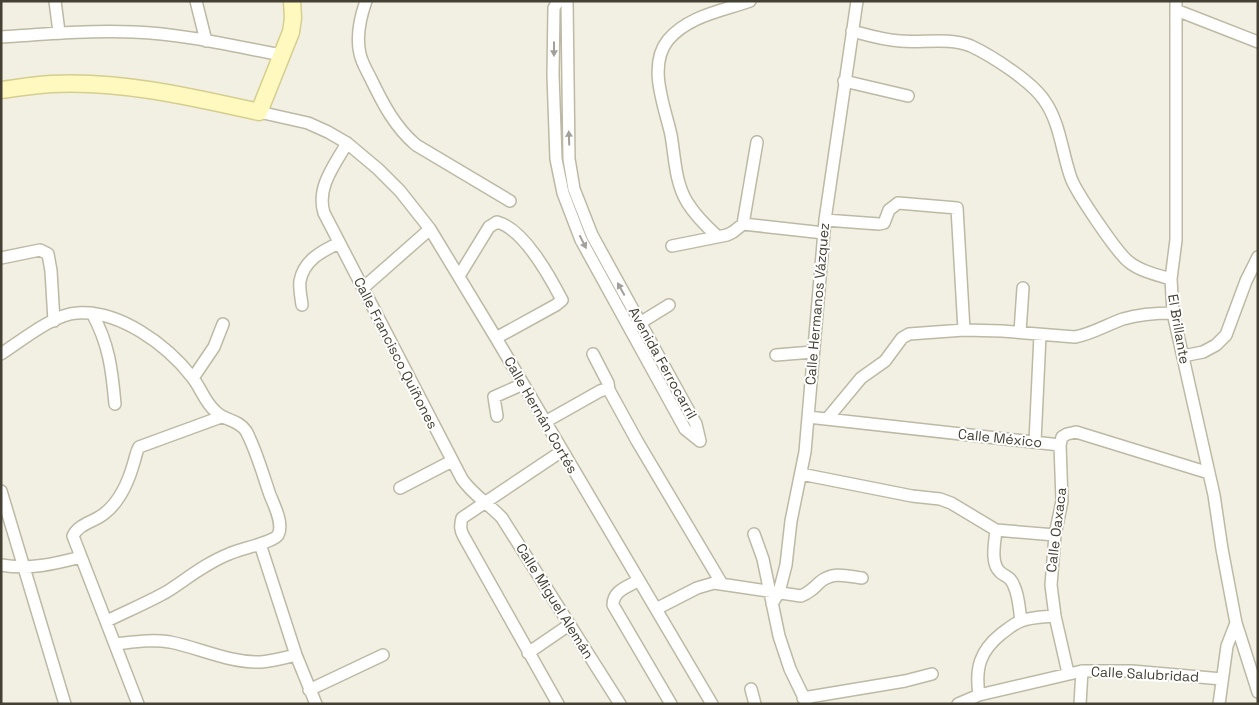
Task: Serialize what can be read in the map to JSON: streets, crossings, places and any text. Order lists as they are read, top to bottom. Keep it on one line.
{"streets":{"street":["Calle Hermanos Vázquez","El Brillante","Calle Francisco Quiñones","Avenida Ferrocarril","Calle Hernán Cortés","Calle México","Calle Oaxaca","Calle Miguel Alemán","Calle Salubridad"]},"crossings":[["Calle Hermanos Vázquez","Calle México"],["El Brillante","Calle México"],["Calle Francisco Quiñones","Calle Hernán Cortés"],["Calle Francisco Quiñones","Calle Miguel Alemán"],["Calle México","Calle Oaxaca"],["Calle Oaxaca","Calle Salubridad"]]}
